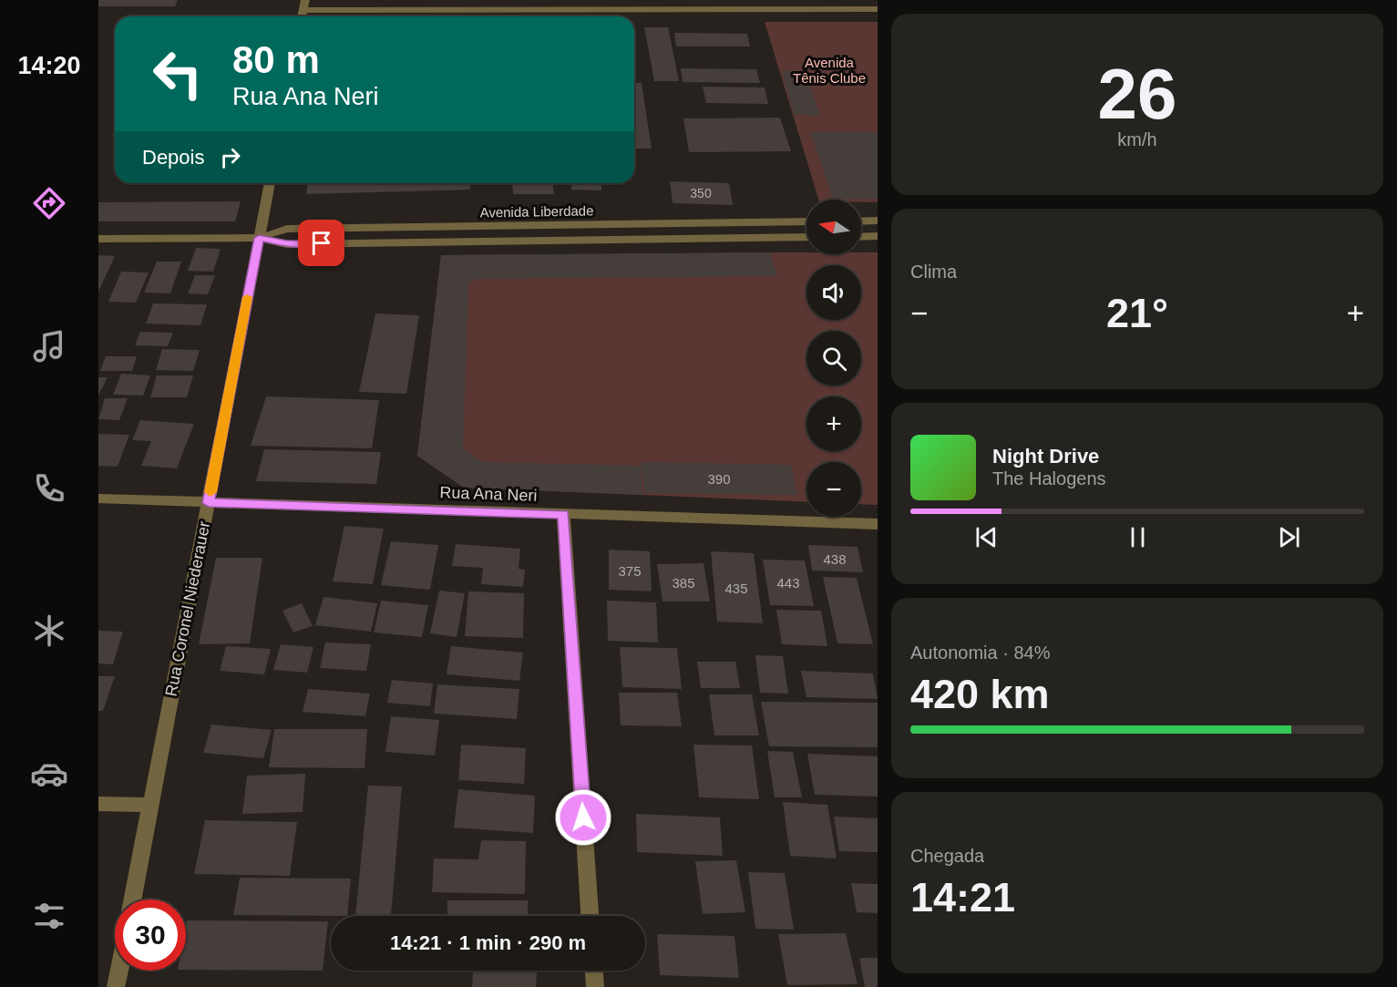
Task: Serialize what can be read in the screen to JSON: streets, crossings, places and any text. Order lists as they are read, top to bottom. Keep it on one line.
{"streets":{"street":["Avenida Liberdade","Rua Ana Neri","Rua Coronel Niederauer"]},"crossings":[["Avenida Liberdade","Rua Coronel Niederauer"],["Rua Ana Neri","Rua Coronel Niederauer"]],"parks":["Avenida Tênis Clube"],"house_numbers":["350","390","438","375","385","443","435"],"north":"left","page":{"tabs":"14:20","tile":[["26","km/h"],"Clima",["Autonomia · 84%","420 km"],["Chegada","14:21"]],"turn":["80 m","Rua Ana Neri"],"then":"Depois","map_buttons":["+","−"],"heat":["−","21°","+"],"song":["Night Drive","The Halogens"],"limit":"30","trip":"14:21 · 1 min · 290 m"}}
